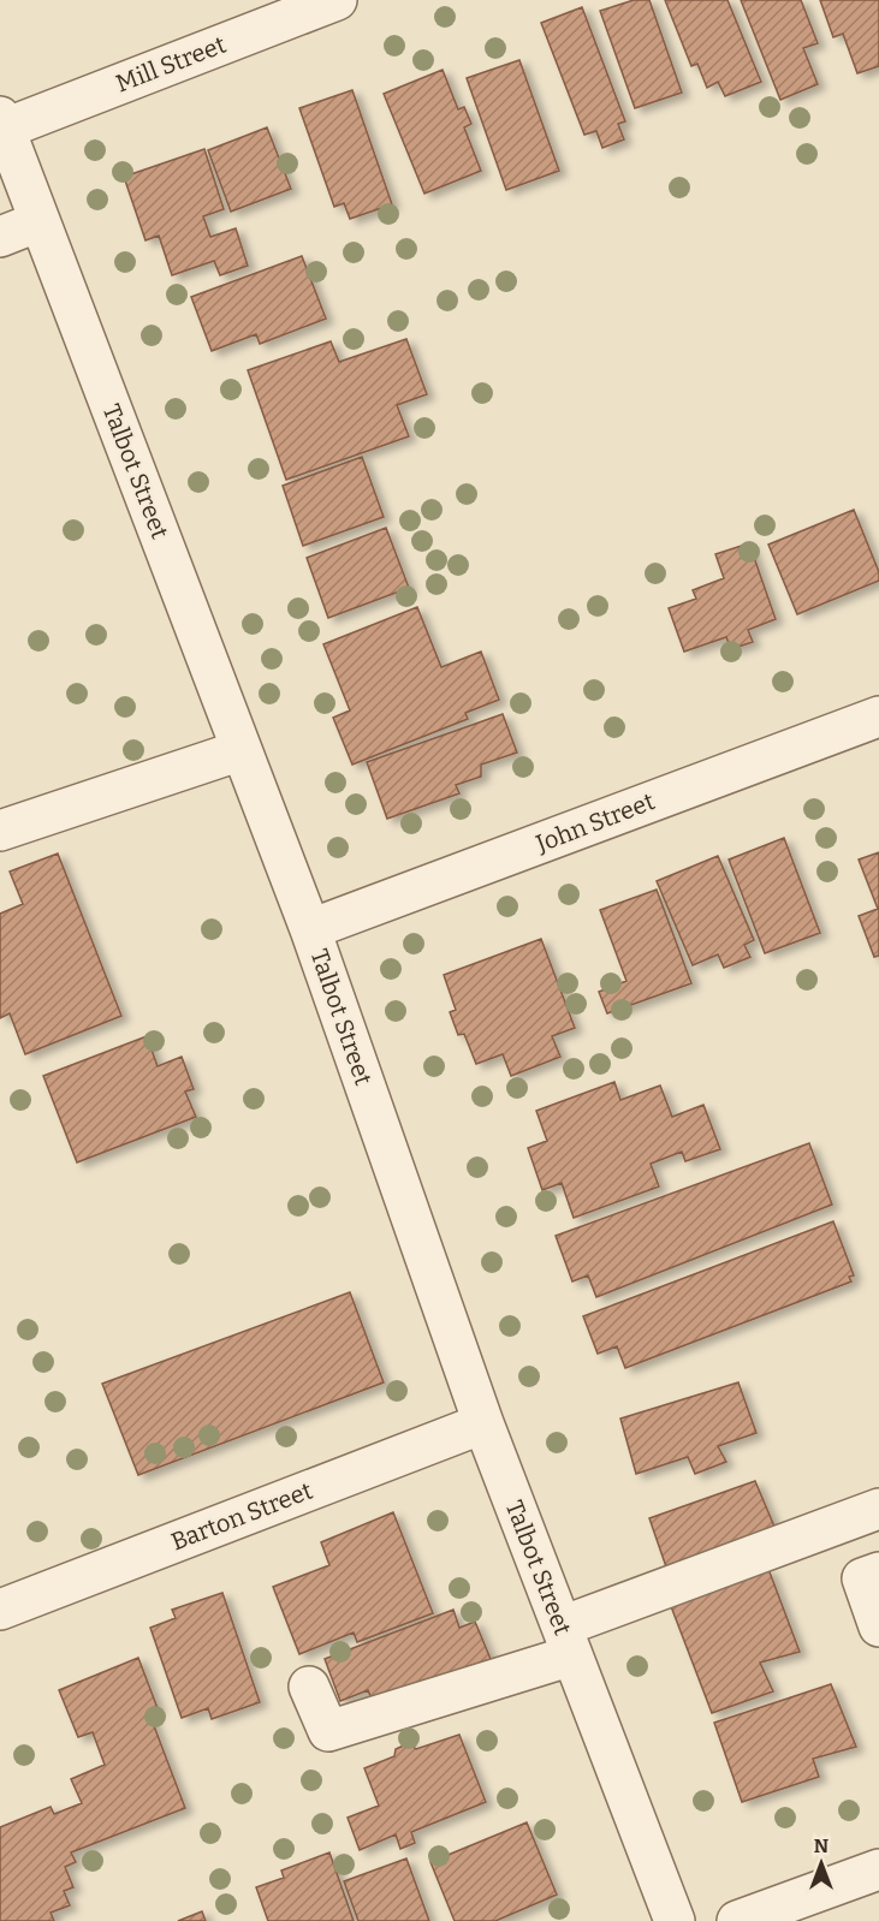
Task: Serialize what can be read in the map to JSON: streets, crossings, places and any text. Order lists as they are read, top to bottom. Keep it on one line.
{"streets":{"street":["Mill Street","Talbot Street","John Street","Barton Street"]},"crossings":[["Mill Street","Talbot Street"],["Talbot Street","John Street"],["Talbot Street","Barton Street"]],"north":"top"}
